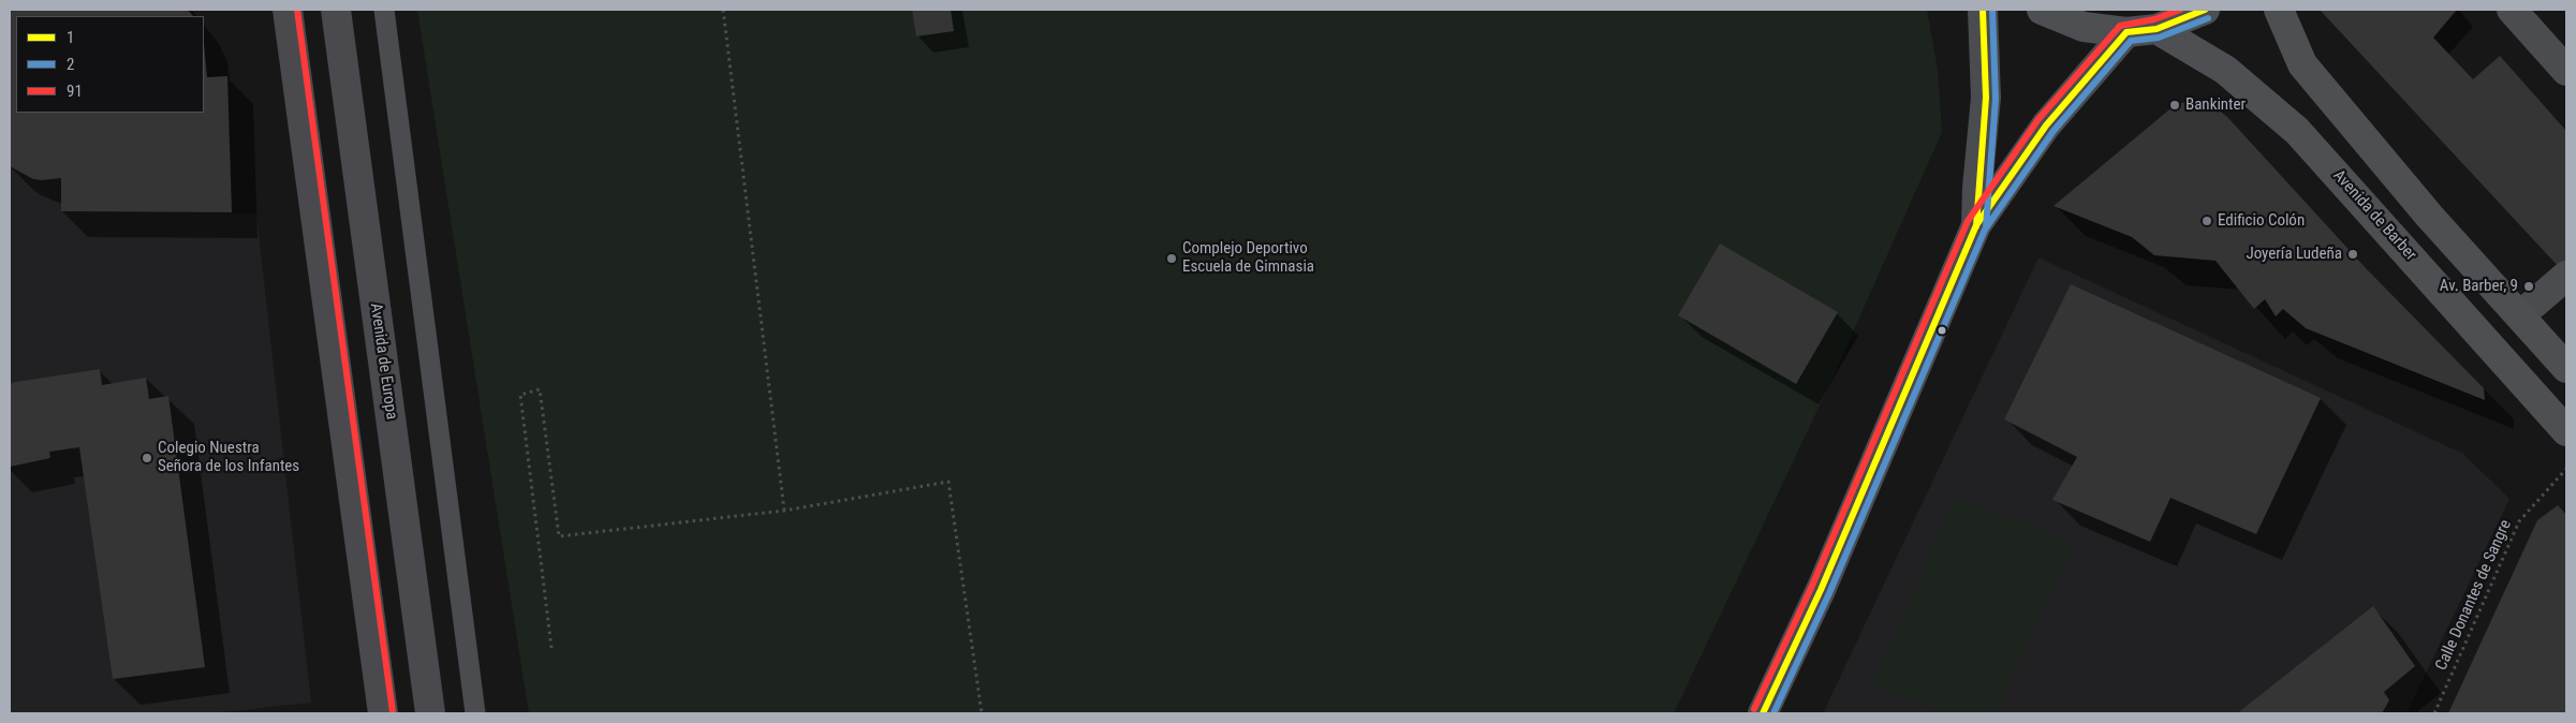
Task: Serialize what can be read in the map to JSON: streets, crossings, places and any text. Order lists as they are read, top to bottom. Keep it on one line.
{"streets":{"main road":["Avenida de Barber","Avenida de Europa"],"path":["Calle Donantes de Sangre"]},"places":["Bankinter","Edificio Colón","Joyería Ludeña","Complejo Deportivo Escuela de Gimnasia","Av. Barber, 9","Colegio Nuestra Señora de los Infantes"],"lines":["transit line 1","transit line 2","transit line 91"],"legend":["1","2","91"]}
